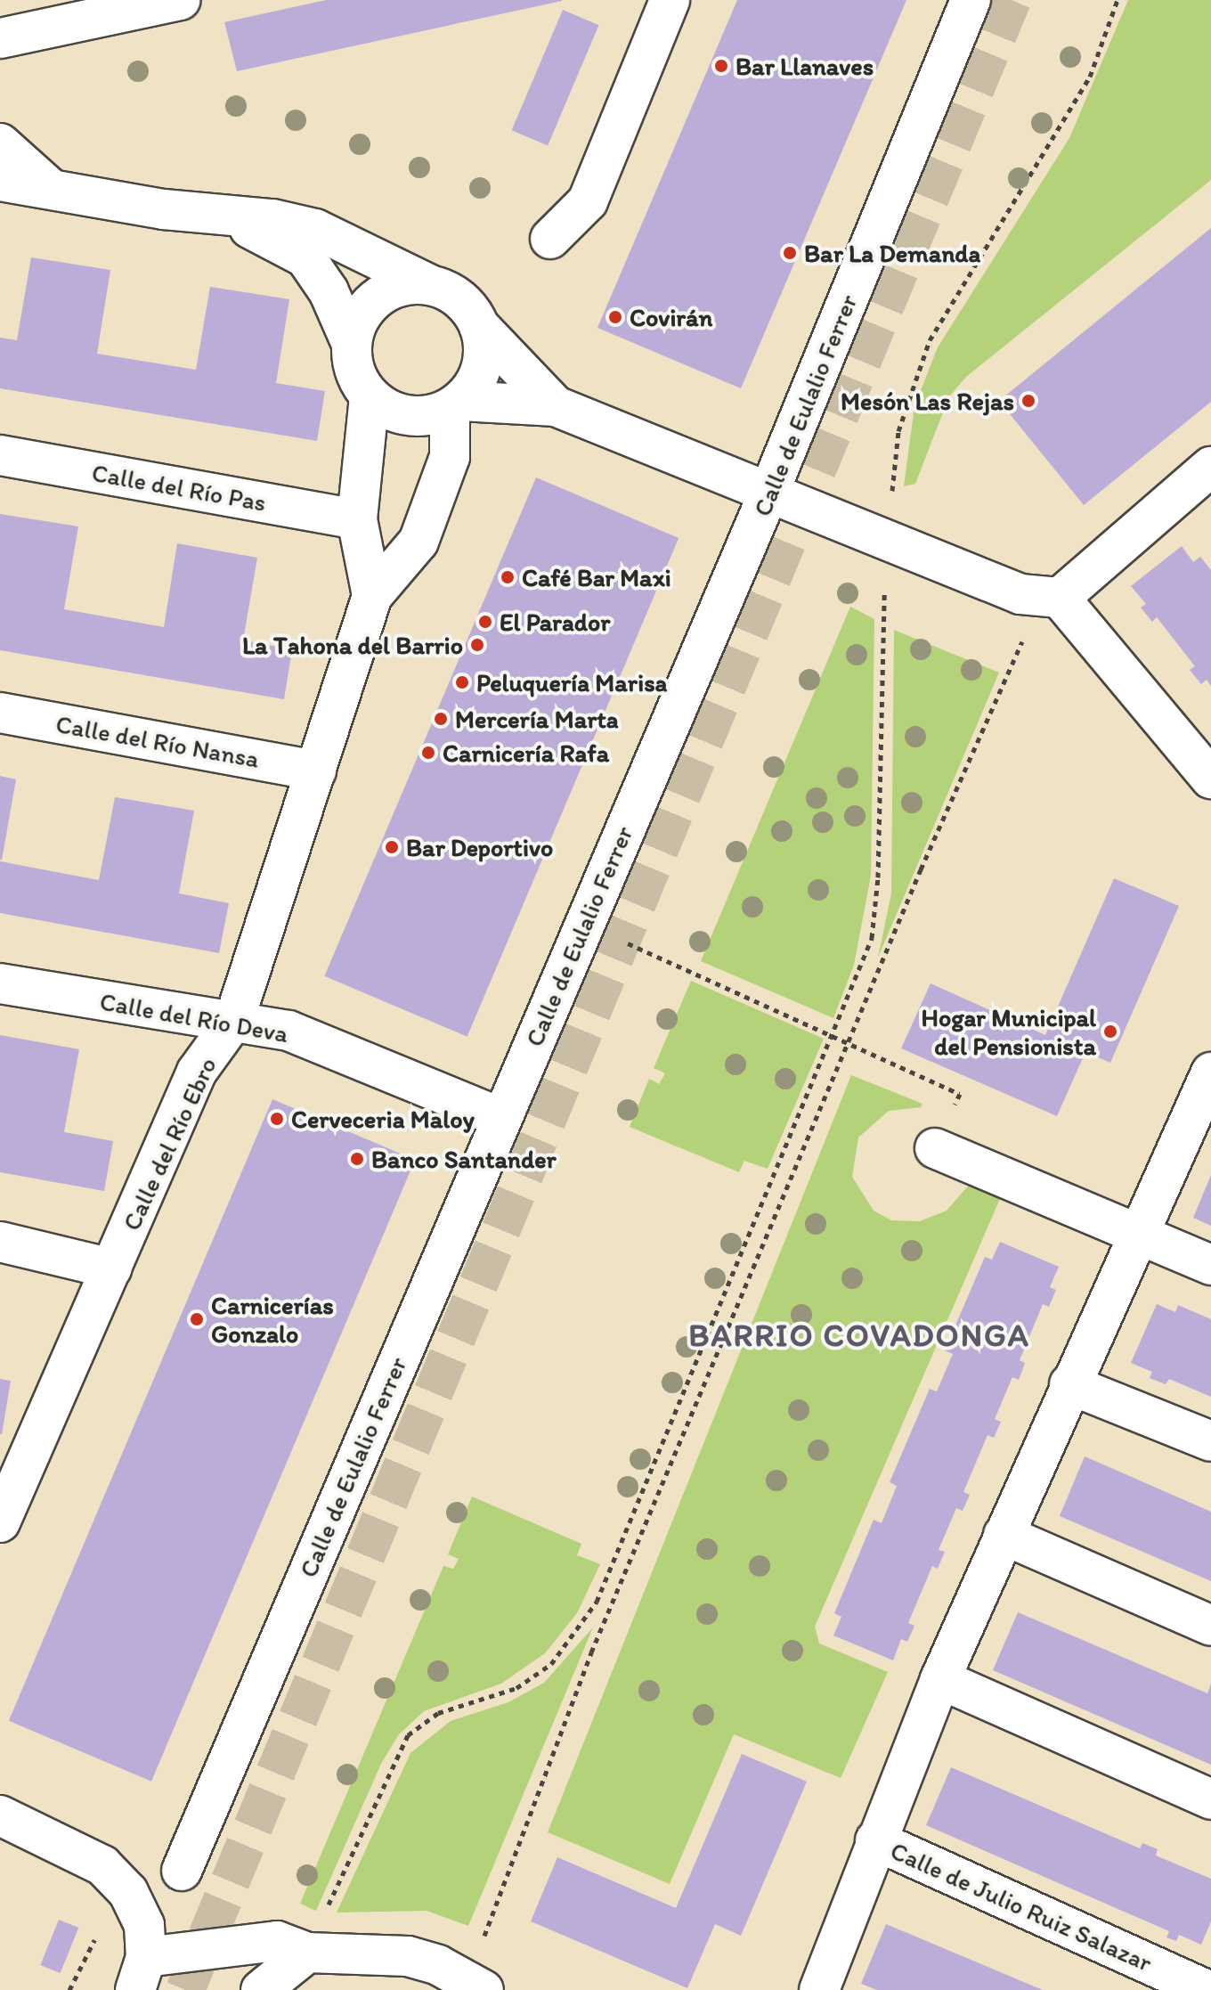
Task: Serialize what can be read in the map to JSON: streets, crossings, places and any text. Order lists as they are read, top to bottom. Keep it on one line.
{"streets":{"street":["Calle de Eulalio Ferrer","Calle del Río Pas","Calle del Río Nansa","Calle del Río Deva","Calle del Río Ebro","Calle de Julio Ruiz Salazar"]},"crossings":[["Calle de Eulalio Ferrer","Calle del Río Deva"],["Calle del Río Pas","Calle del Río Ebro"],["Calle del Río Nansa","Calle del Río Ebro"],["Calle del Río Deva","Calle del Río Ebro"]],"districts":["BARRIO COVADONGA"],"places":["Bar Llanaves","Bar La Demanda","Covirán","Mesón Las Rejas","Café Bar Maxi","El Parador","La Tahona del Barrio","Peluquería Marisa","Mercería Marta","Carnicería Rafa","Bar Deportivo","Hogar Municipal del Pensionista","Cerveceria Maloy","Banco Santander","Carnicerías Gonzalo"]}
